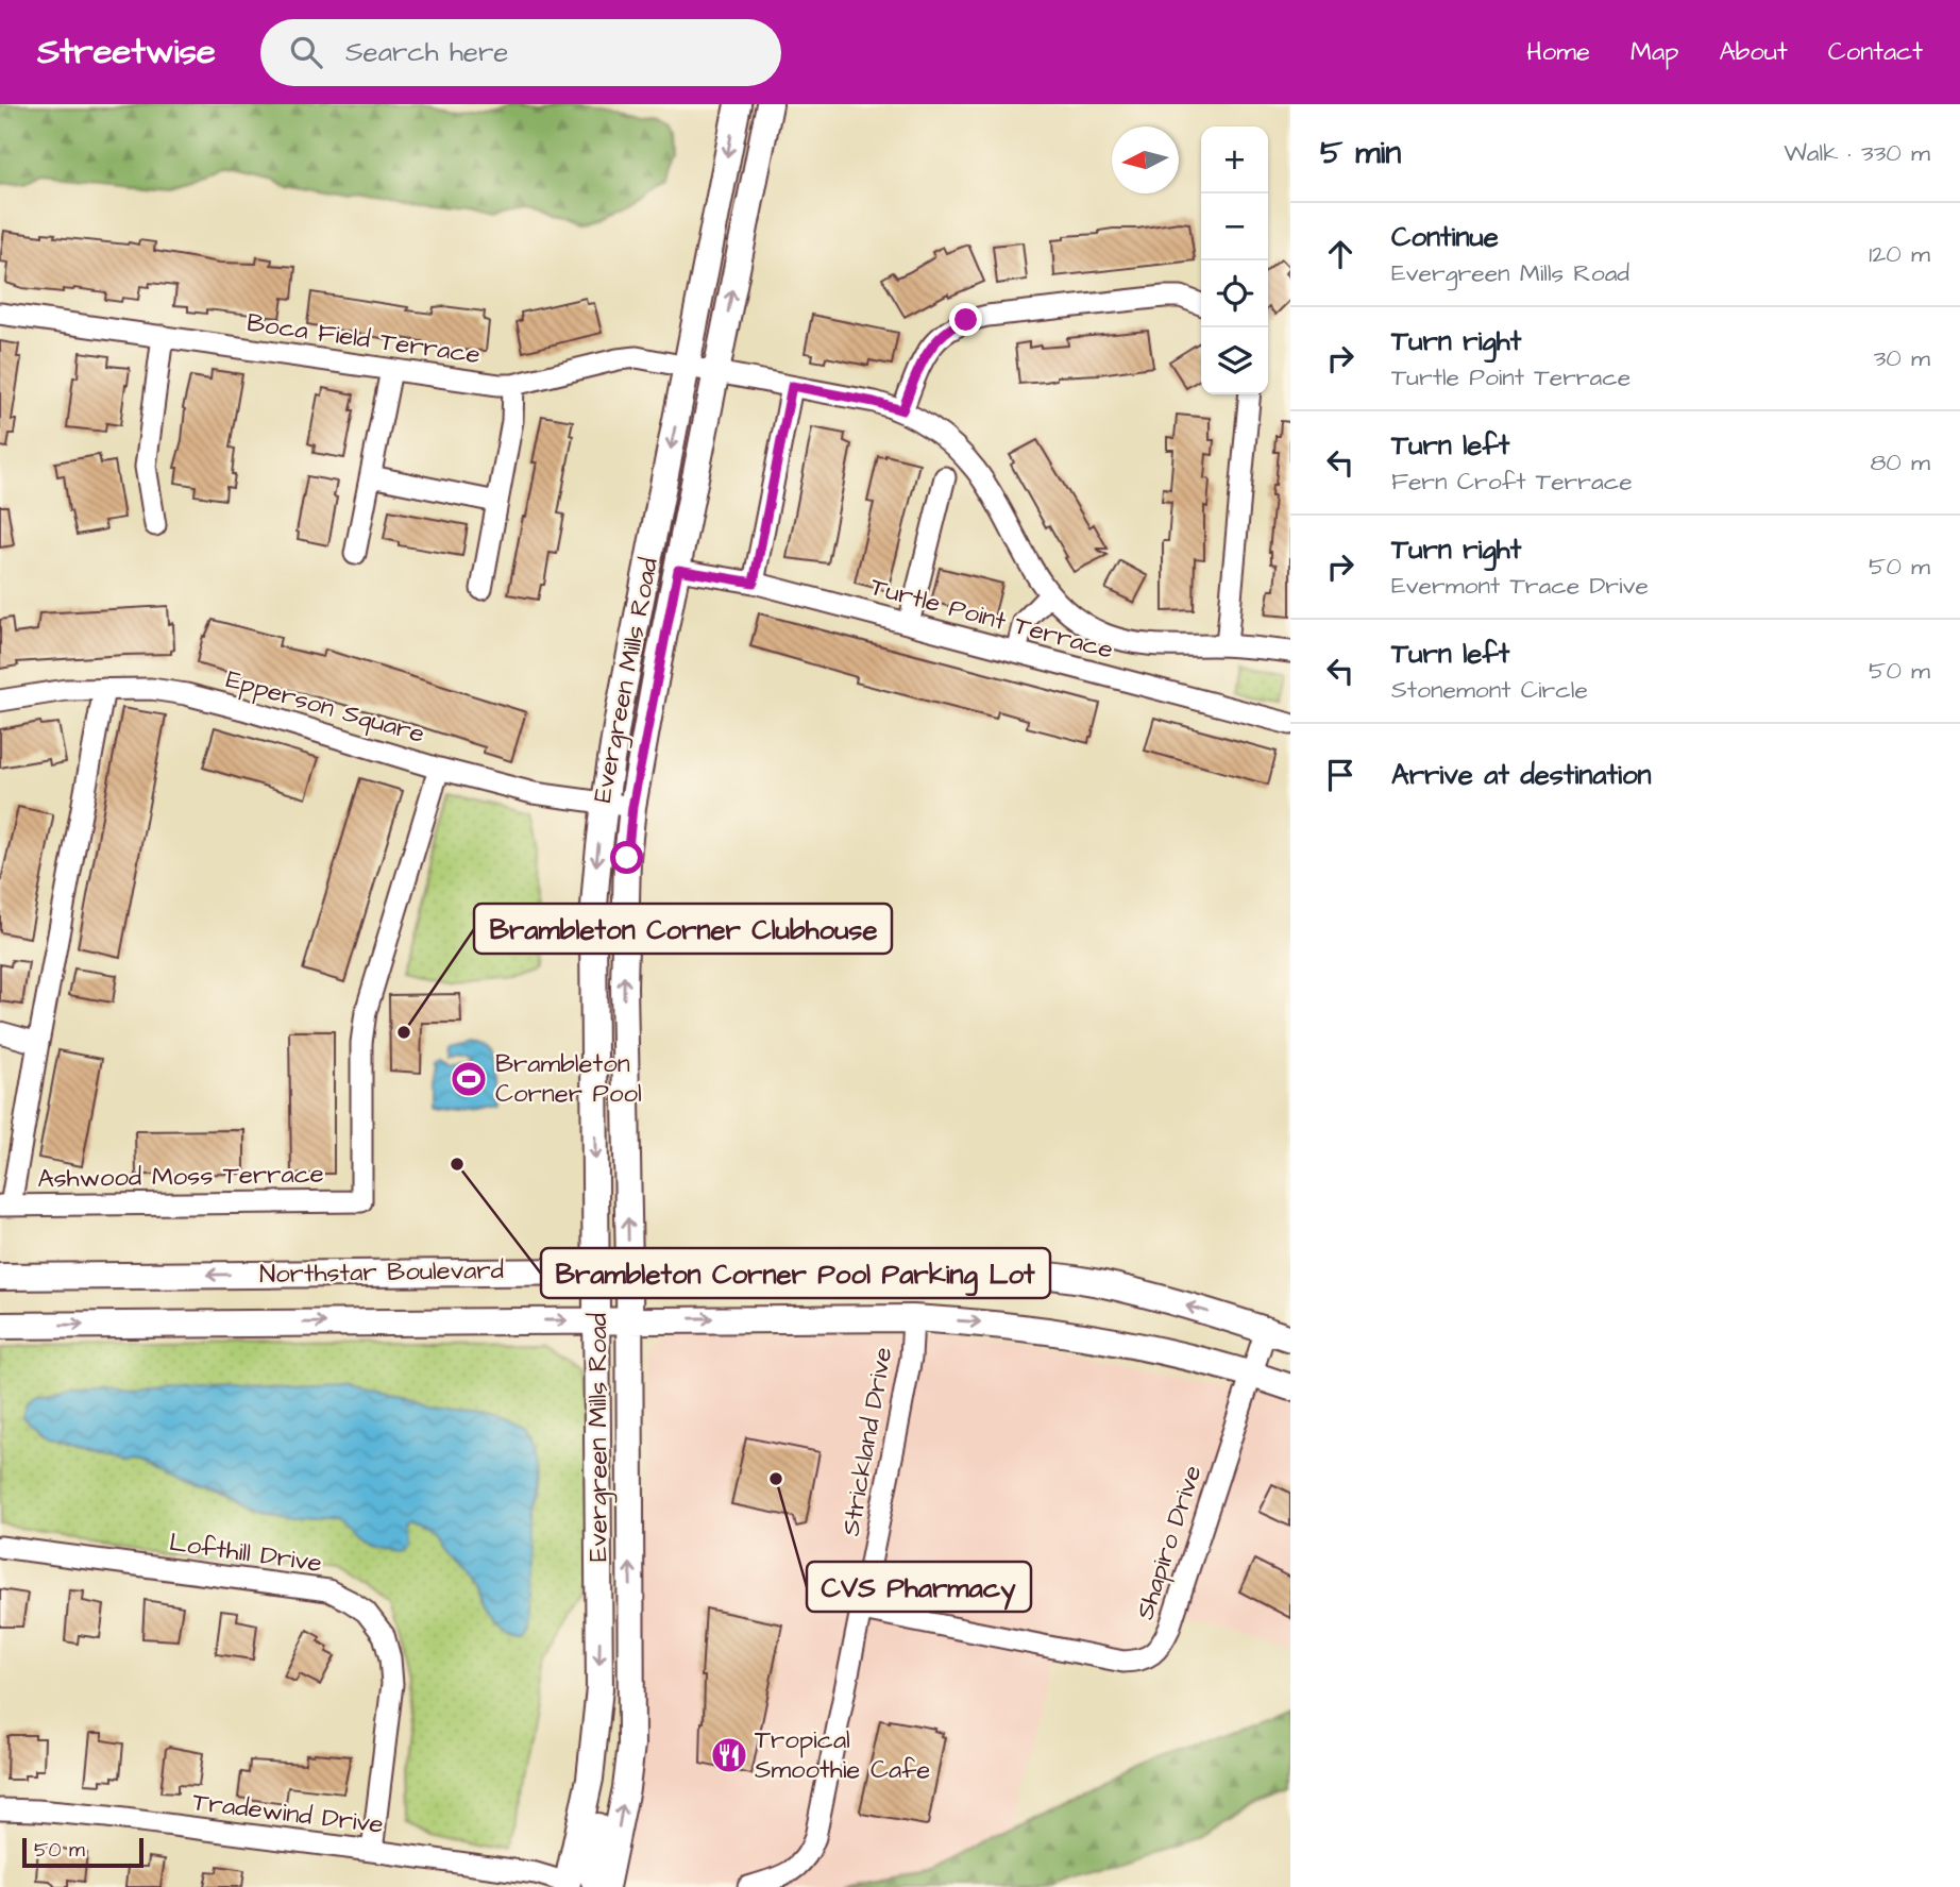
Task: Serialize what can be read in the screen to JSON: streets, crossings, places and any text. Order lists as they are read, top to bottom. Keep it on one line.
{"streets":{"main road":["Evergreen Mills Road","Northstar Boulevard"],"street":["Boca Field Terrace","Turtle Point Terrace","Epperson Square","Ashwood Moss Terrace","Strickland Drive","Shapiro Drive","Lofthill Drive","Tradewind Drive"]},"crossings":[["Boca Field Terrace","Evergreen Mills Road"],["Turtle Point Terrace","Evergreen Mills Road"],["Evergreen Mills Road","Epperson Square"],["Evergreen Mills Road","Northstar Boulevard"],["Evergreen Mills Road","Tradewind Drive"],["Epperson Square","Ashwood Moss Terrace"],["Northstar Boulevard","Strickland Drive"],["Northstar Boulevard","Shapiro Drive"],["Strickland Drive","Shapiro Drive"],["Lofthill Drive","Tradewind Drive"]],"places":{"other":["Brambleton Corner Clubhouse","Brambleton Corner Pool Parking Lot","CVS Pharmacy"],"sports":["Brambleton Corner Pool"],"restaurant":["Tropical Smoothie Cafe"]},"scale_bar":"50 m","north":"left","page":{"header":"Streetwise","search":"Search here","nav":["Home","Map","About","Contact"],"heading":["5 min","Walk · 330 m"],"map_buttons":["+","−"],"list":[["Continue","Evergreen Mills Road","120 m"],["Turn right","Turtle Point Terrace","30 m"],["Turn left","Fern Croft Terrace","80 m"],["Turn right","Evermont Trace Drive","50 m"],["Turn left","Stonemont Circle","50 m"],"Arrive at destination"],"scale":"50 m"}}
